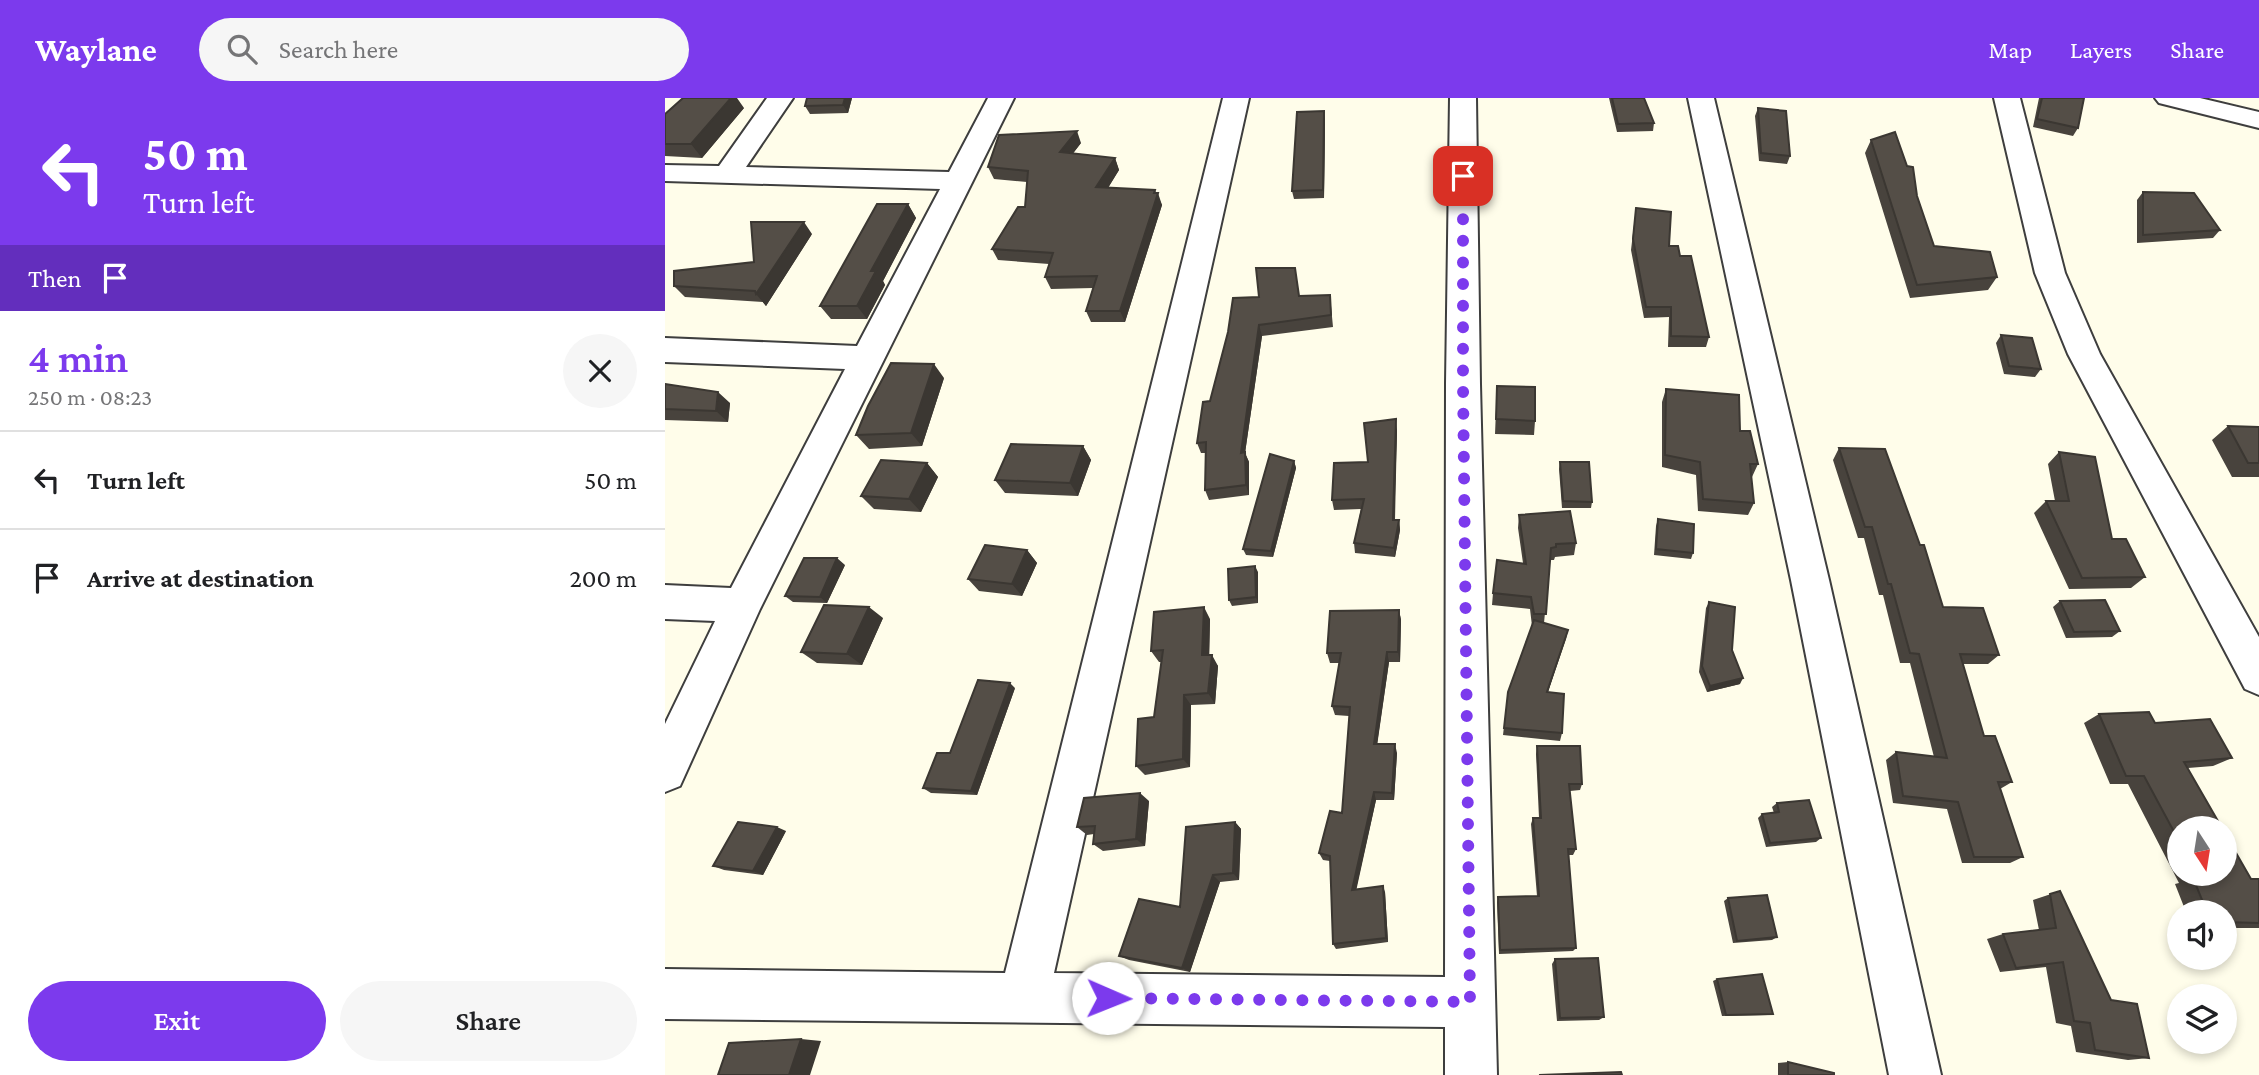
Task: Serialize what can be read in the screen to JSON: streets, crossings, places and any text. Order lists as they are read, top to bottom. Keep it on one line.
{"north":"bottom","page":{"header":"Waylane","search":"Search here","nav":["Map","Layers","Share"],"turn":["50 m","Turn left"],"then":"Then","heading":["4 min","250 m · 08:23"],"list":[{"name":"Turn left","value":"50 m"},{"name":"Arrive at destination","value":"200 m"}],"buttons":["Exit","Share"]}}
